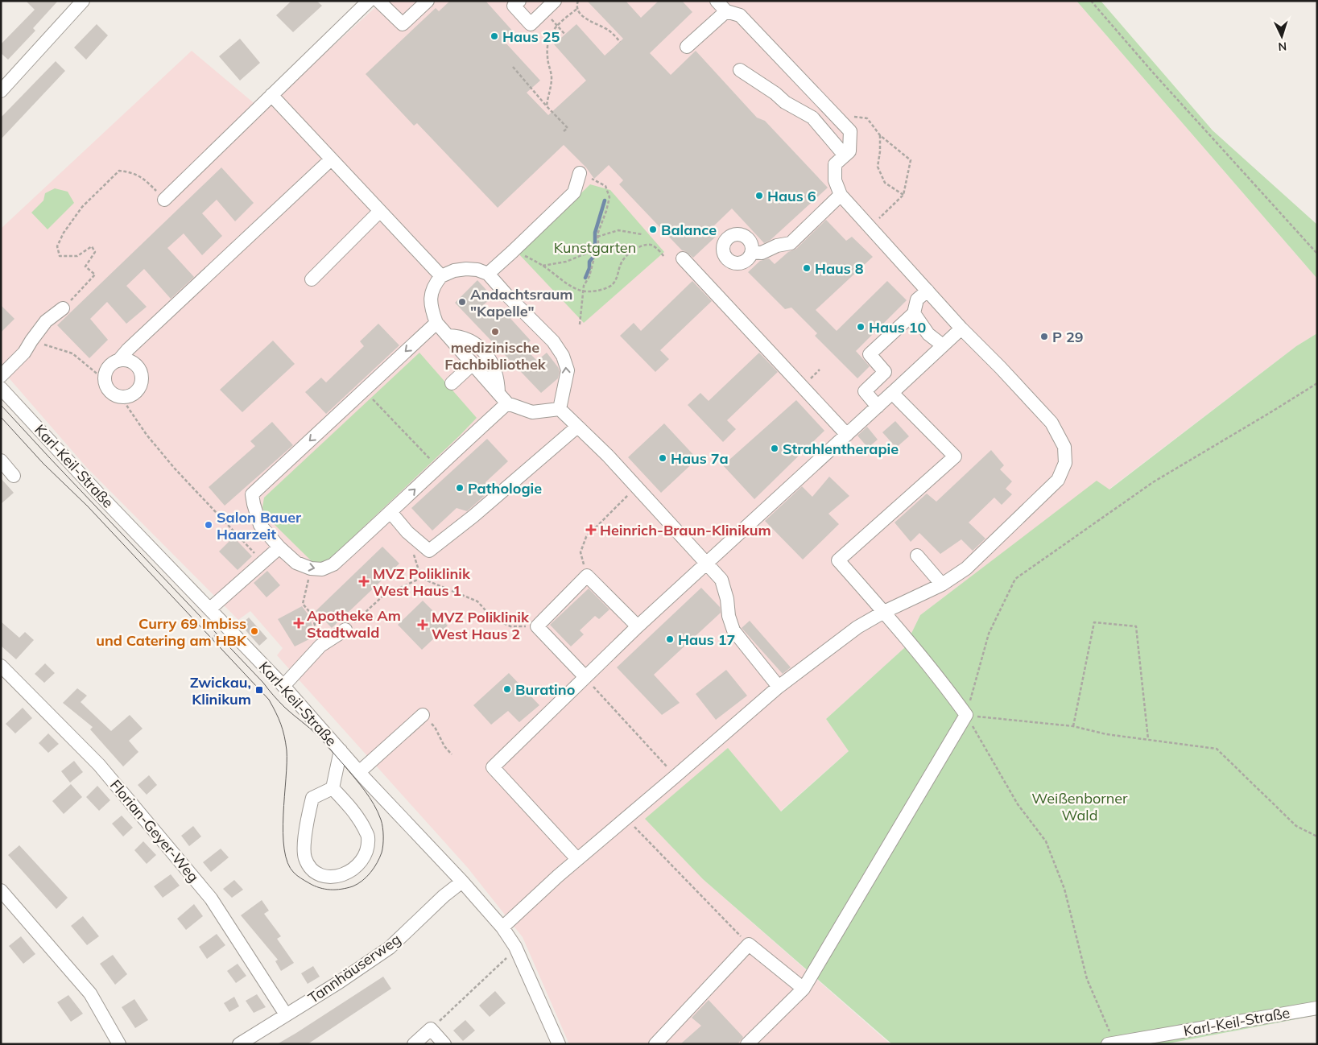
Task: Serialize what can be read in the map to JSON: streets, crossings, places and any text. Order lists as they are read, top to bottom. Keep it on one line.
{"streets":{"street":["Karl-Keil-Straße","Florian-Geyer-Weg","Tannhäuserweg"]},"crossings":[["Karl-Keil-Straße","Tannhäuserweg"],["Florian-Geyer-Weg","Tannhäuserweg"]],"parks":["Kunstgarten","Weißenborner Wald"],"places":{"other":["Haus 25","Haus 6","Balance","Haus 8","Andachtsraum \"Kapelle\"","Haus 10","medizinische Fachbibliothek","P 29","Strahlentherapie","Haus 7a","Pathologie","Salon Bauer Haarzeit","Curry 69 Imbiss und Catering am HBK","Haus 17","Buratino"],"health":["Heinrich-Braun-Klinikum","MVZ Poliklinik West Haus 1","Apotheke Am Stadtwald","MVZ Poliklinik West Haus 2"],"transit":["Zwickau, Klinikum"]},"north":"bottom"}
